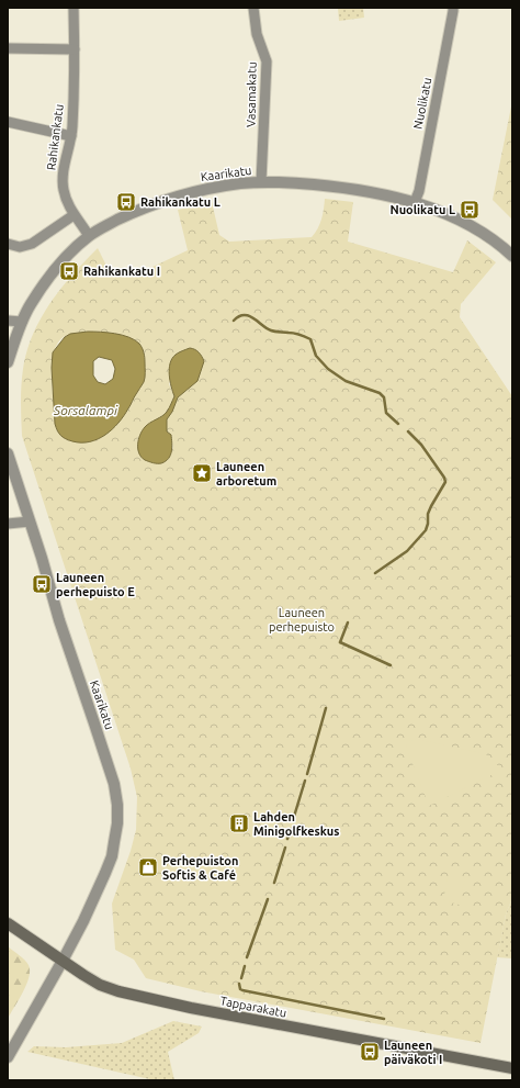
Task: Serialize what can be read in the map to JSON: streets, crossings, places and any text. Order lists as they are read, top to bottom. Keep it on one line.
{"streets":{"main road":["Tapparakatu"],"street":["Vasamakatu","Nuolikatu","Rahikankatu","Kaarikatu"]},"crossings":[["Vasamakatu","Kaarikatu"],["Nuolikatu","Kaarikatu"],["Rahikankatu","Kaarikatu"],["Kaarikatu","Tapparakatu"]],"water":["Sorsalampi"],"parks":["Launeen perhepuisto"],"places":{"bus stop":["Rahikankatu L","Nuolikatu L","Rahikankatu I","Launeen perhepuisto E","Launeen päiväkoti I"],"place":["Launeen arboretum"],"building":["Lahden Minigolfkeskus"],"shop":["Perhepuiston Softis & Café"]}}
